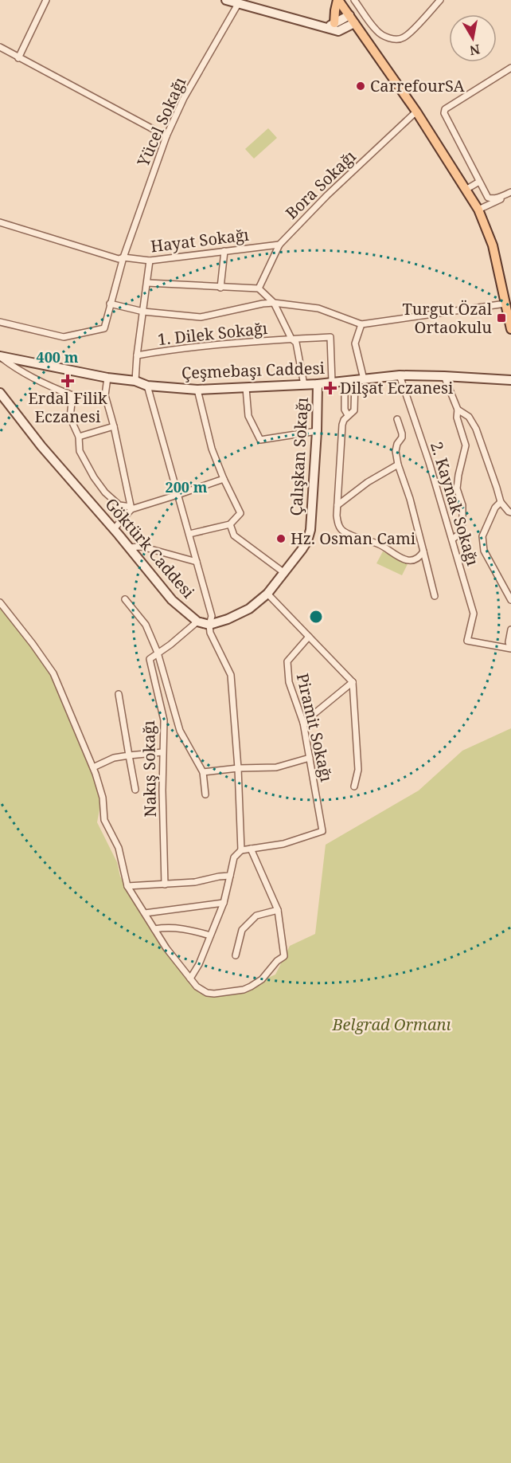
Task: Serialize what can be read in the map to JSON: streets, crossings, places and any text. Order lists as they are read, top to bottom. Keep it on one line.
{"streets":{"main road":["Çeşmebaşı Caddesi","Çalışkan Sokağı","Göktürk Caddesi"],"street":["Yücel Sokağı","Bora Sokağı","Hayat Sokağı","1. Dilek Sokağı","2. Kaynak Sokağı","Piramit Sokağı","Nakış Sokağı"]},"crossings":[["Yücel Sokağı","Hayat Sokağı"],["Bora Sokağı","Hayat Sokağı"],["1. Dilek Sokağı","Çeşmebaşı Caddesi"],["Çeşmebaşı Caddesi","Çalışkan Sokağı"],["Çeşmebaşı Caddesi","2. Kaynak Sokağı"],["Çalışkan Sokağı","Göktürk Caddesi"]],"parks":["Belgrad Ormanı"],"places":{"other":["CarrefourSA","Hz. Osman Cami"],"transit":["Turgut Özal Ortaokulu"],"health":["Erdal Filik Eczanesi","Dilşat Eczanesi"]},"north":"bottom","rings":["400 m","200 m"]}
